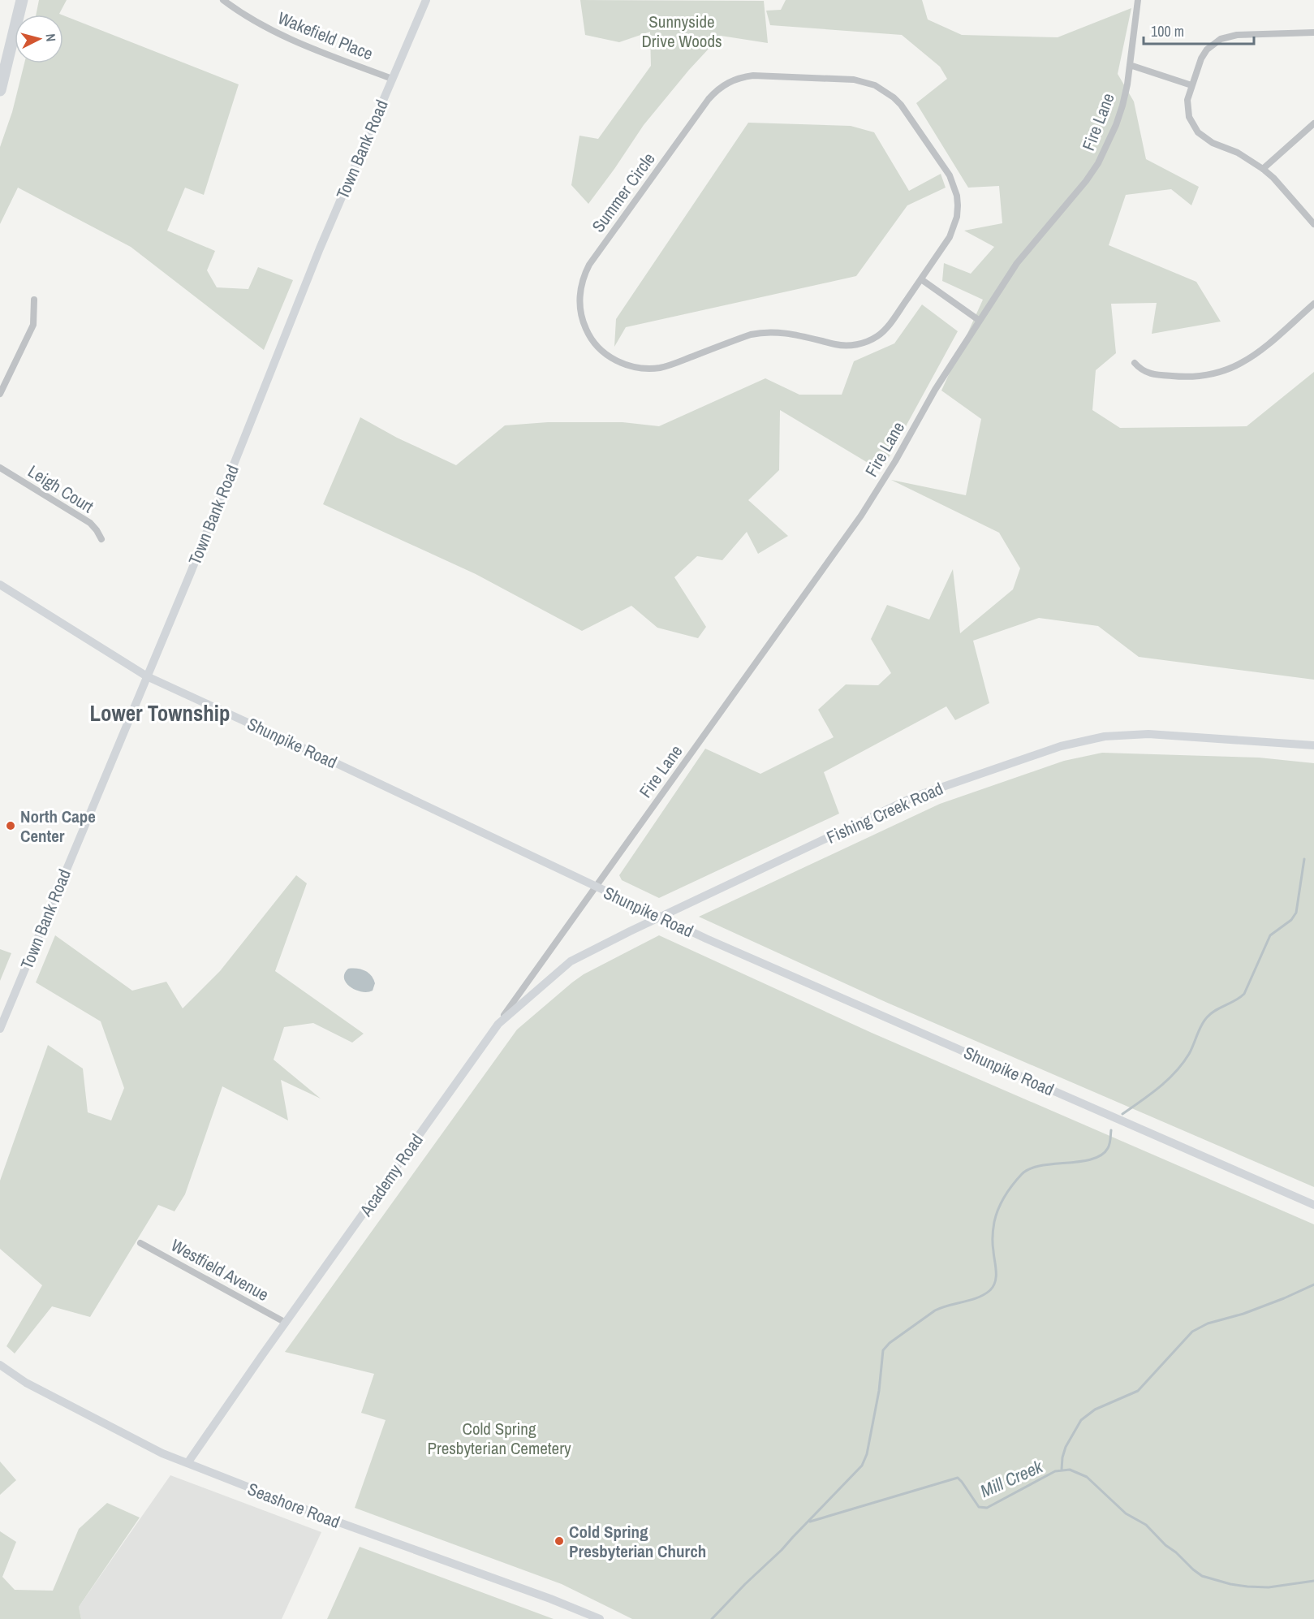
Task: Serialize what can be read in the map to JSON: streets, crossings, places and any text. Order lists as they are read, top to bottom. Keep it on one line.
{"streets":{"street":["Wakefield Place","Fire Lane","Town Bank Road","Summer Circle","Leigh Court","Shunpike Road","Fishing Creek Road","Academy Road","Westfield Avenue","Seashore Road"]},"crossings":[["Wakefield Place","Town Bank Road"],["Fire Lane","Shunpike Road"],["Fire Lane","Academy Road"],["Town Bank Road","Shunpike Road"],["Shunpike Road","Fishing Creek Road"],["Shunpike Road","Academy Road"],["Fishing Creek Road","Academy Road"],["Academy Road","Westfield Avenue"],["Academy Road","Seashore Road"]],"districts":["Lower Township"],"water":["Mill Creek"],"parks":["Sunnyside Drive Woods","Cold Spring Presbyterian Cemetery"],"places":["North Cape Center","Cold Spring Presbyterian Church"],"scale_bar":"100 m","north":"right"}
